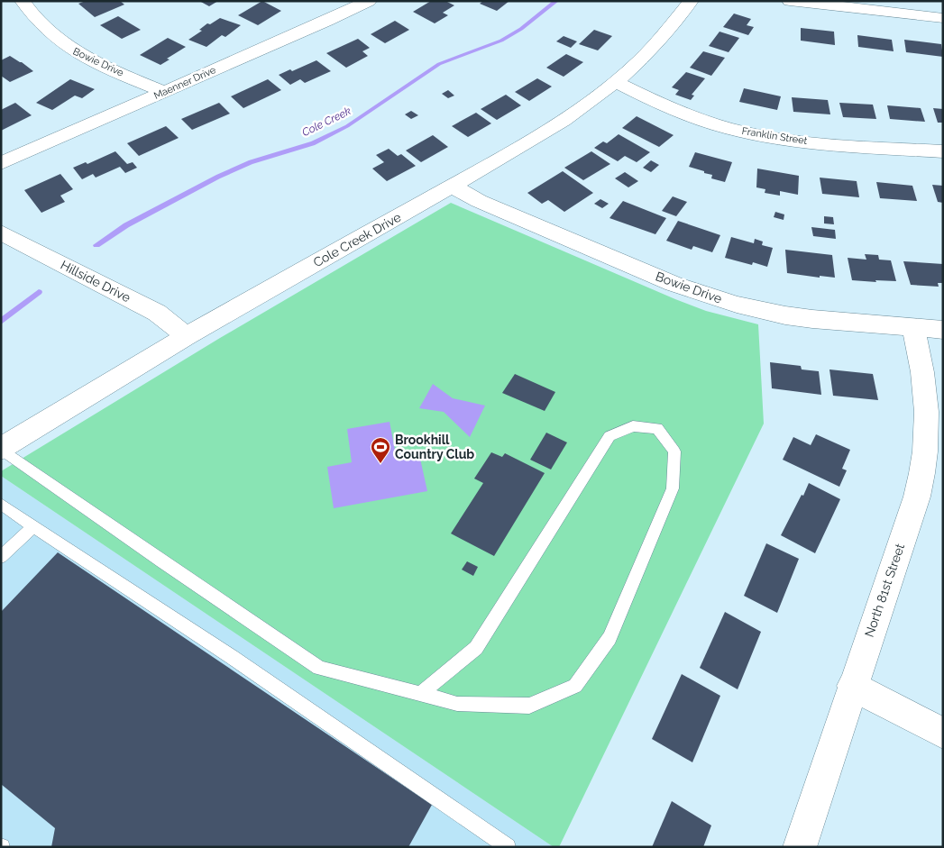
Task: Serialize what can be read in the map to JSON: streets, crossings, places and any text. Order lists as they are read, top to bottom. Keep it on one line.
{"streets":{"street":["Bowie Drive","Maenner Drive","Franklin Street","Cole Creek Drive","Hillside Drive","North 81st Street"]},"crossings":[["Bowie Drive","Maenner Drive"],["Bowie Drive","Cole Creek Drive"],["Bowie Drive","North 81st Street"],["Franklin Street","Cole Creek Drive"],["Cole Creek Drive","Hillside Drive"]],"water":["Cole Creek"],"places":{"sports":["Brookhill Country Club"]}}
